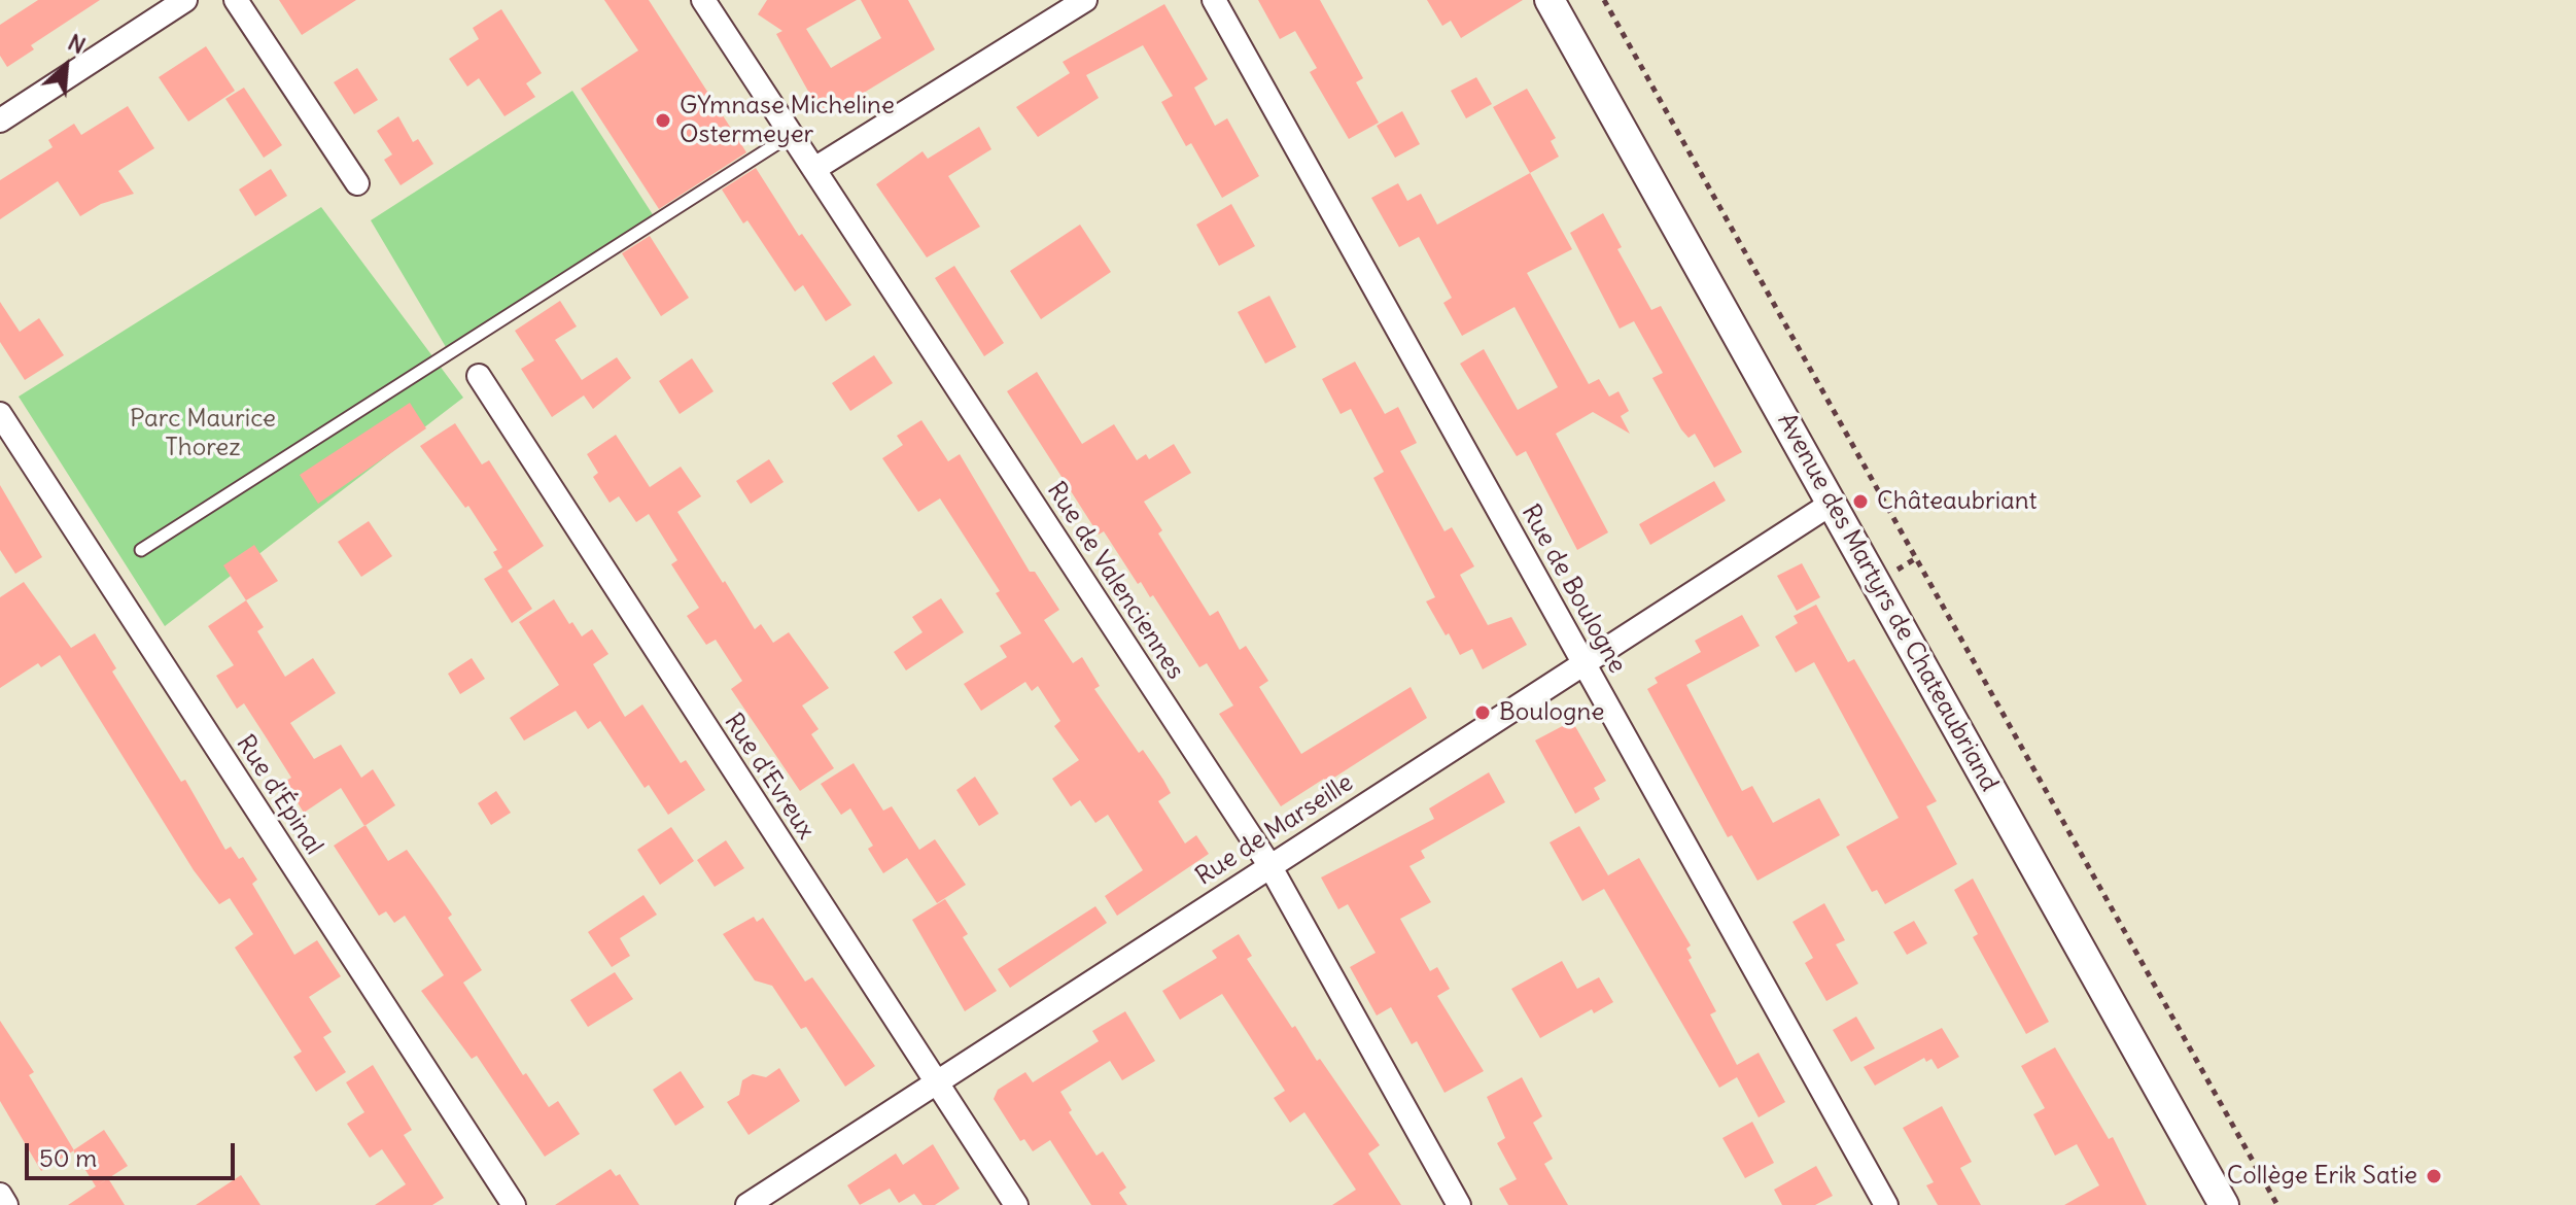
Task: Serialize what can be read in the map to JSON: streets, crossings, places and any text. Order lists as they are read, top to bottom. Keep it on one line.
{"streets":{"street":["Rue de Valenciennes","Rue de Boulogne","Avenue des Martyrs de Chateaubriand","Rue d'Evreux","Rue d'Épinal","Rue de Marseille"]},"crossings":[["Rue de Valenciennes","Rue de Marseille"],["Rue de Boulogne","Rue de Marseille"],["Avenue des Martyrs de Chateaubriand","Rue de Marseille"],["Rue d'Evreux","Rue de Marseille"]],"parks":["Parc Maurice Thorez"],"places":["GYmnase Micheline Ostermeyer","Châteaubriant","Boulogne","Collège Erik Satie"],"scale_bar":"50 m","north":"top right"}
